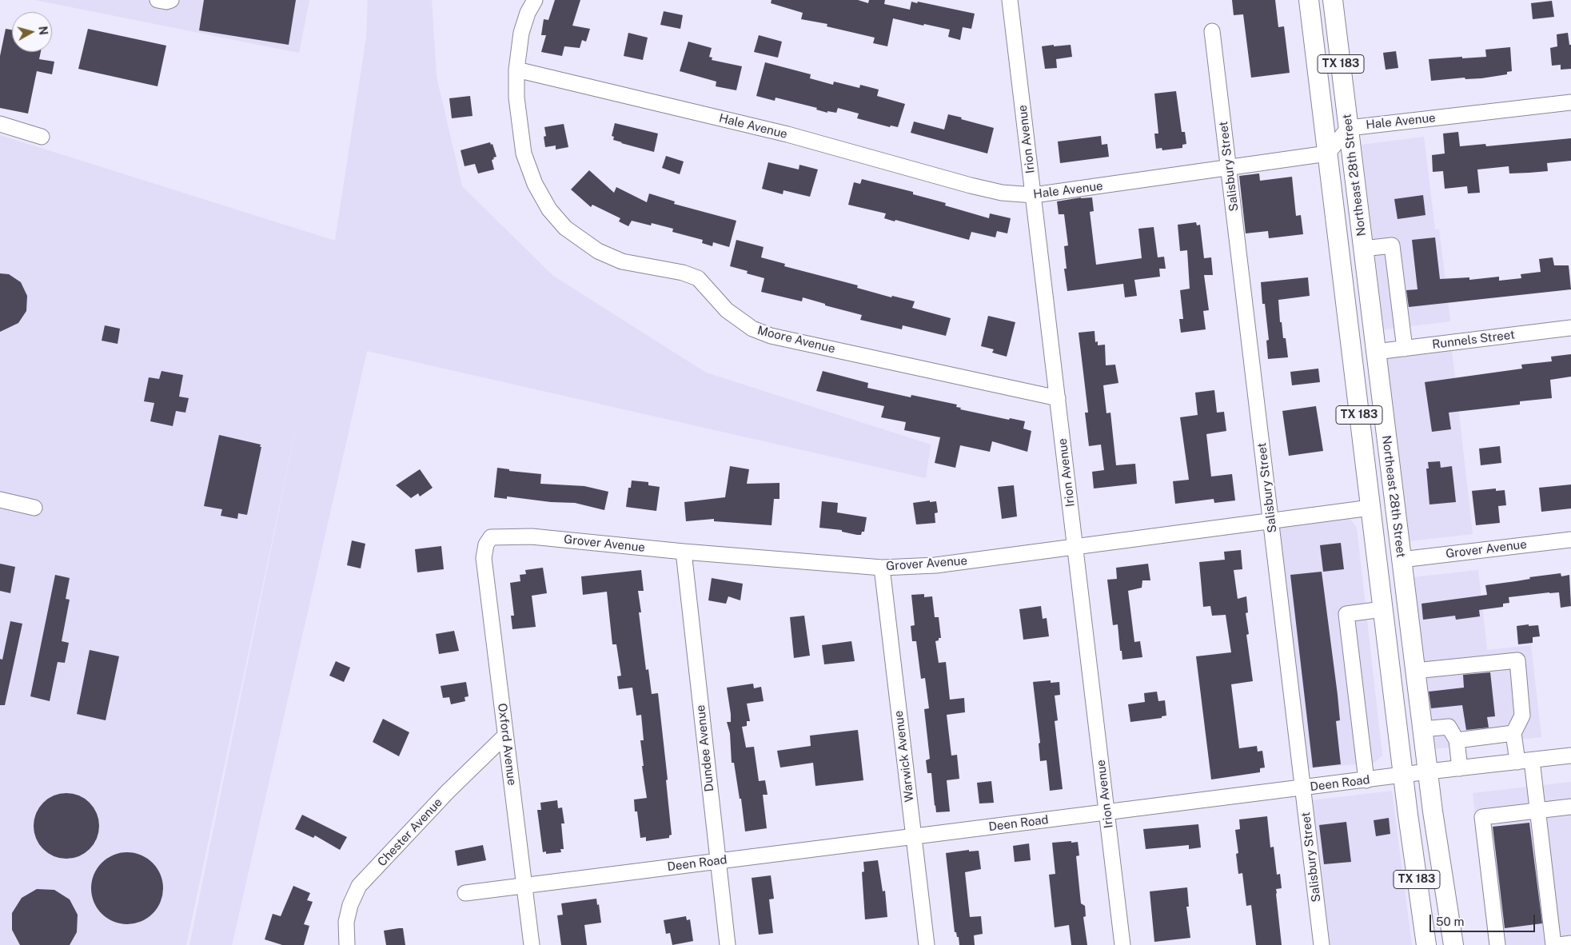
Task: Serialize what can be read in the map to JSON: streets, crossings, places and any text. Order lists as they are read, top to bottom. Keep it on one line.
{"streets":{"main road":["TX 183","Northeast 28th Street"],"street":["Hale Avenue","Irion Avenue","Salisbury Street","Moore Avenue","Runnels Street","Grover Avenue","Oxford Avenue","Dundee Avenue","Warwick Avenue","Deen Road","Chester Avenue"]},"crossings":[["Hale Avenue","Irion Avenue"],["Hale Avenue","Salisbury Street"],["Hale Avenue","Northeast 28th Street"],["Hale Avenue","Moore Avenue"],["Irion Avenue","Moore Avenue"],["Irion Avenue","Grover Avenue"],["Irion Avenue","Deen Road"],["Salisbury Street","Grover Avenue"],["Salisbury Street","Deen Road"],["Northeast 28th Street","Runnels Street"],["Northeast 28th Street","Grover Avenue"],["Northeast 28th Street","Deen Road"],["Grover Avenue","Oxford Avenue"],["Grover Avenue","Dundee Avenue"],["Grover Avenue","Warwick Avenue"],["Oxford Avenue","Deen Road"],["Oxford Avenue","Chester Avenue"],["Dundee Avenue","Deen Road"],["Warwick Avenue","Deen Road"]],"scale_bar":"50 m","north":"right"}
